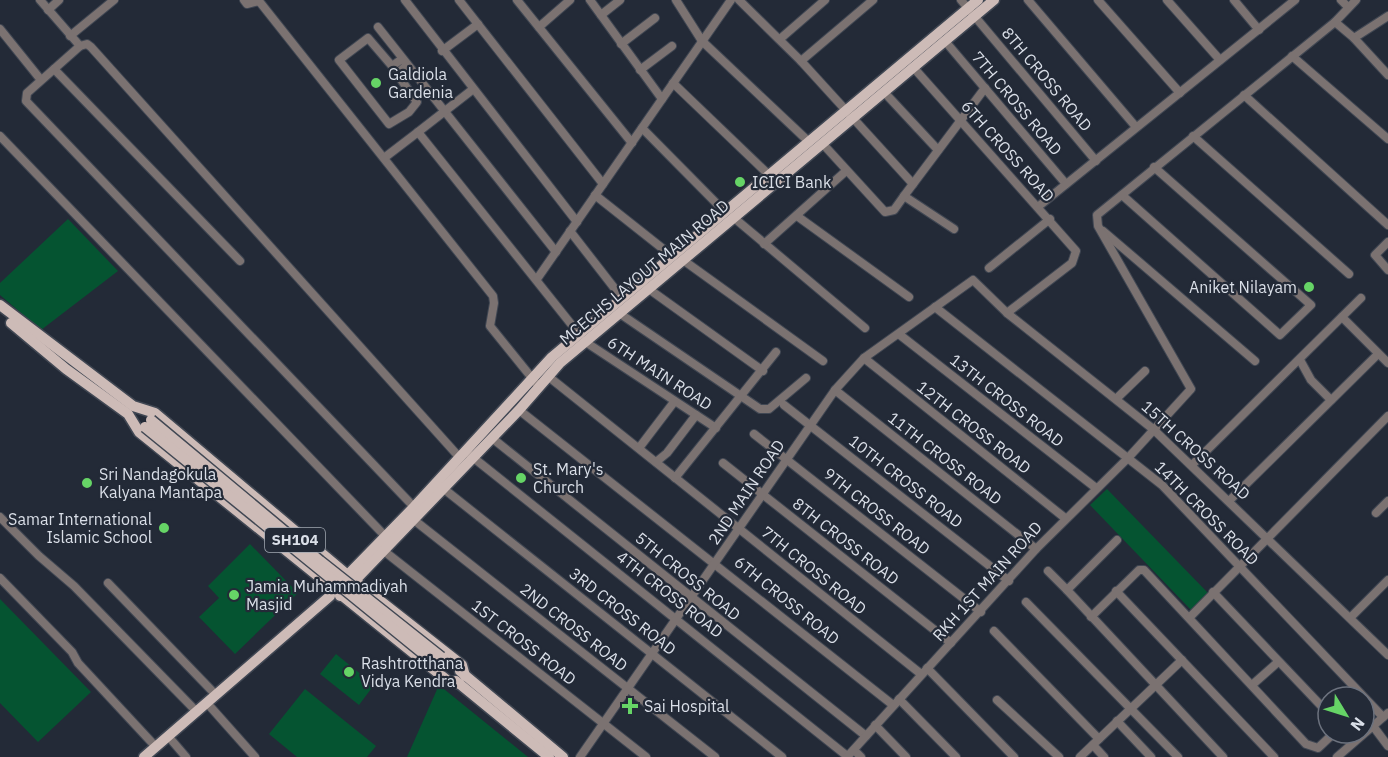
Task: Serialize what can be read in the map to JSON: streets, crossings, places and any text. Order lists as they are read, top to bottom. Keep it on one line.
{"streets":{"main road":["MCECHS LAYOUT MAIN ROAD","SH104"],"street":["8TH CROSS ROAD","7TH CROSS ROAD","6TH CROSS ROAD","6TH MAIN ROAD","13TH CROSS ROAD","12TH CROSS ROAD","15TH CROSS ROAD","11TH CROSS ROAD","10TH CROSS ROAD","2ND MAIN ROAD","9TH CROSS ROAD","14TH CROSS ROAD","5TH CROSS ROAD","RKH 1ST MAIN ROAD","4TH CROSS ROAD","3RD CROSS ROAD","2ND CROSS ROAD","1ST CROSS ROAD"]},"crossings":[["8TH CROSS ROAD","MCECHS LAYOUT MAIN ROAD"],["8TH CROSS ROAD","2ND MAIN ROAD"],["8TH CROSS ROAD","RKH 1ST MAIN ROAD"],["7TH CROSS ROAD","MCECHS LAYOUT MAIN ROAD"],["7TH CROSS ROAD","2ND MAIN ROAD"],["7TH CROSS ROAD","RKH 1ST MAIN ROAD"],["6TH CROSS ROAD","MCECHS LAYOUT MAIN ROAD"],["6TH CROSS ROAD","15TH CROSS ROAD"],["6TH CROSS ROAD","2ND MAIN ROAD"],["6TH CROSS ROAD","RKH 1ST MAIN ROAD"],["MCECHS LAYOUT MAIN ROAD","6TH MAIN ROAD"],["MCECHS LAYOUT MAIN ROAD","SH104"],["MCECHS LAYOUT MAIN ROAD","5TH CROSS ROAD"],["MCECHS LAYOUT MAIN ROAD","4TH CROSS ROAD"],["MCECHS LAYOUT MAIN ROAD","3RD CROSS ROAD"],["MCECHS LAYOUT MAIN ROAD","2ND CROSS ROAD"],["MCECHS LAYOUT MAIN ROAD","1ST CROSS ROAD"],["13TH CROSS ROAD","2ND MAIN ROAD"],["13TH CROSS ROAD","RKH 1ST MAIN ROAD"],["12TH CROSS ROAD","2ND MAIN ROAD"],["12TH CROSS ROAD","RKH 1ST MAIN ROAD"],["15TH CROSS ROAD","2ND MAIN ROAD"],["15TH CROSS ROAD","RKH 1ST MAIN ROAD"],["11TH CROSS ROAD","2ND MAIN ROAD"],["11TH CROSS ROAD","RKH 1ST MAIN ROAD"],["10TH CROSS ROAD","2ND MAIN ROAD"],["10TH CROSS ROAD","RKH 1ST MAIN ROAD"],["2ND MAIN ROAD","9TH CROSS ROAD"],["2ND MAIN ROAD","14TH CROSS ROAD"],["2ND MAIN ROAD","5TH CROSS ROAD"],["2ND MAIN ROAD","4TH CROSS ROAD"],["2ND MAIN ROAD","3RD CROSS ROAD"],["2ND MAIN ROAD","2ND CROSS ROAD"],["2ND MAIN ROAD","1ST CROSS ROAD"],["9TH CROSS ROAD","RKH 1ST MAIN ROAD"],["14TH CROSS ROAD","RKH 1ST MAIN ROAD"],["5TH CROSS ROAD","RKH 1ST MAIN ROAD"],["RKH 1ST MAIN ROAD","4TH CROSS ROAD"]],"places":{"other":["Galdiola Gardenia","ICICI Bank","Aniket Nilayam","St. Mary's Church","Sri Nandagokula Kalyana Mantapa","Samar International Islamic School","Jamia Muhammadiyah Masjid","Rashtrotthana Vidya Kendra"],"health":["Sai Hospital"]},"north":"bottom right"}
